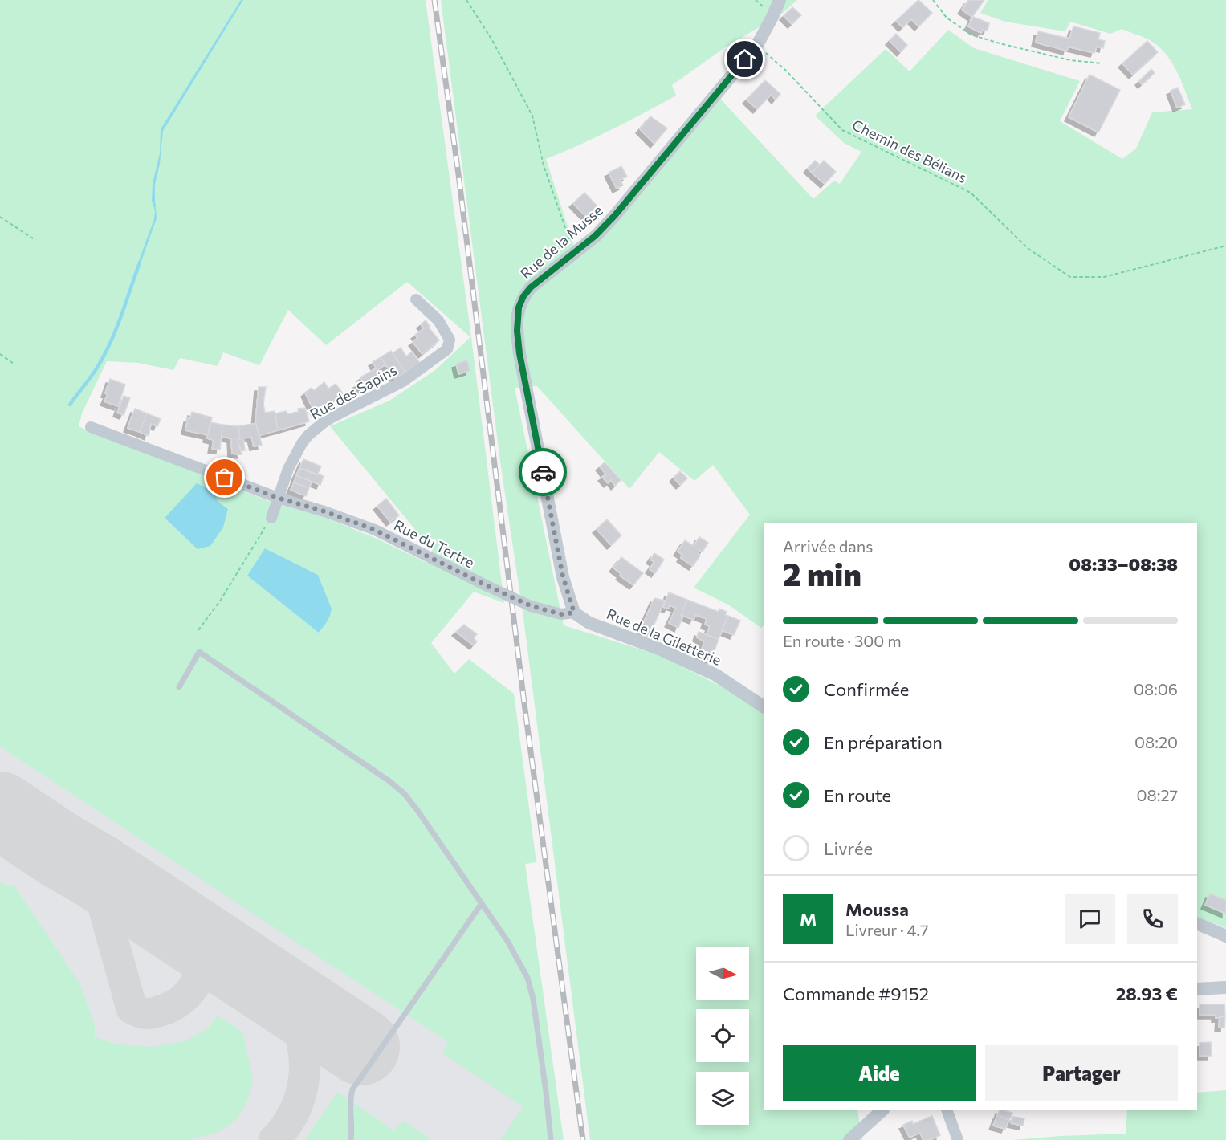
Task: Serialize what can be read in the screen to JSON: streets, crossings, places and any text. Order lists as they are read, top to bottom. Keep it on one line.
{"streets":{"street":["Rue de la Musse","Rue des Sapins","Rue du Tertre","Rue de la Giletterie"],"path":["Chemin des Bélians"]},"crossings":[["Chemin des Bélians","Rue de la Musse"],["Rue de la Musse","Rue du Tertre"],["Rue de la Musse","Rue de la Giletterie"],["Rue des Sapins","Rue du Tertre"],["Rue du Tertre","Rue de la Giletterie"]],"north":"right","page":{"heading":["2 min","Arrivée dans","08:33–08:38"],"panel":["Moussa","Livreur · 4.7","Commande #9152","28.93 €"],"bar":"En route · 300 m","list":[["Confirmée","08:06"],["En préparation","08:20"],["En route","08:27"],"Livrée"],"round":"M","buttons":["Aide","Partager"]}}
